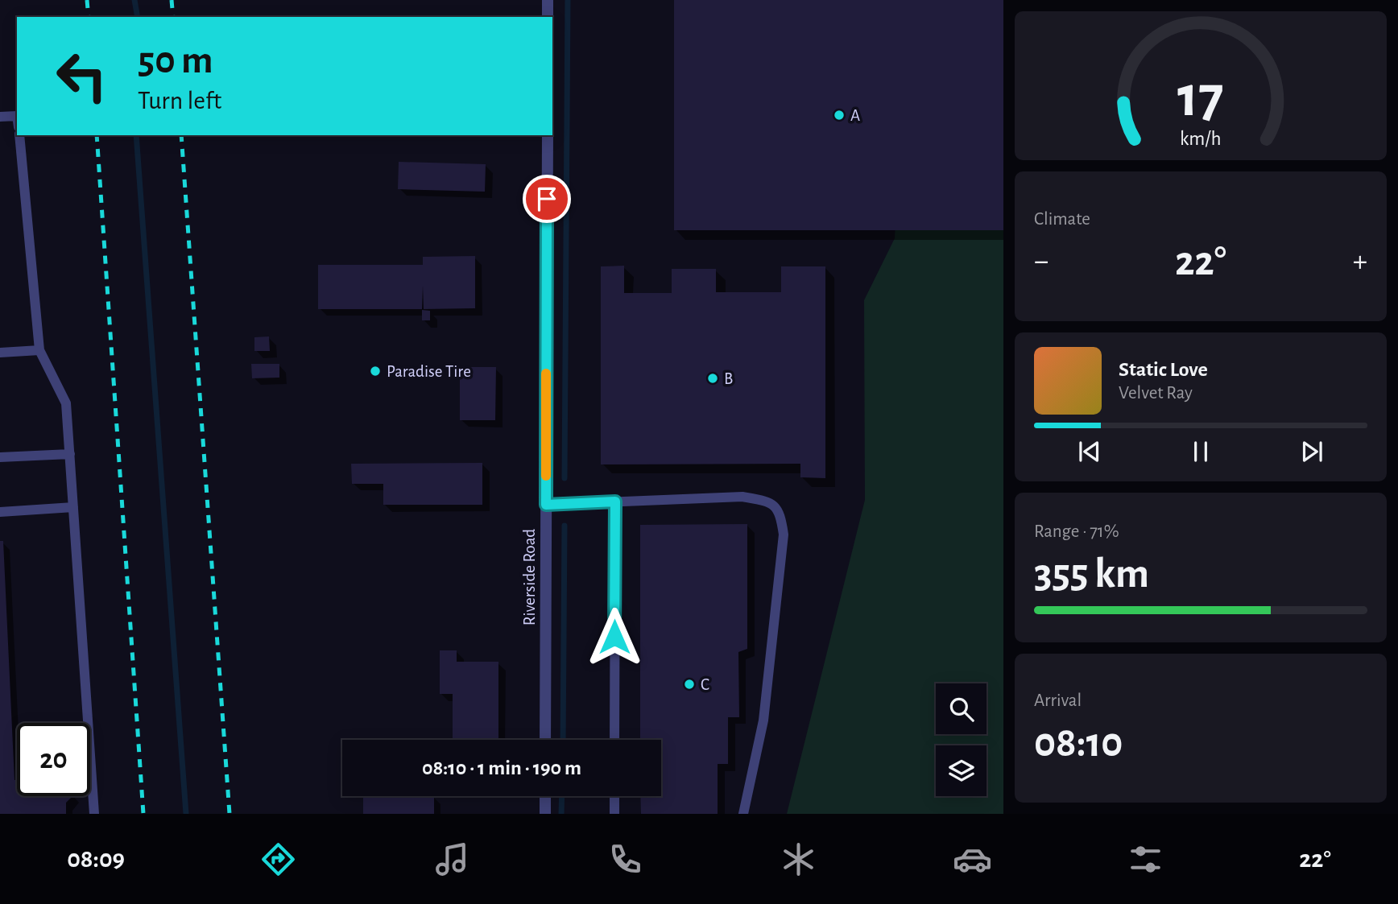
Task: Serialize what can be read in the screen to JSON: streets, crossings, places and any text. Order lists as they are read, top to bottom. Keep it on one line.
{"streets":{"street":["Riverside Road"]},"places":["A","Paradise Tire","B","C"],"page":{"turn":["50 m","Turn left"],"tile":["Climate",["Range · 71%","355 km"],["Arrival","08:10"]],"heat":["−","22°","+"],"song":["Static Love","Velvet Ray"],"limit":"20","trip":"08:10 · 1 min · 190 m","tabs":["08:09","22°"],"gauge":["17","km/h"]}}
